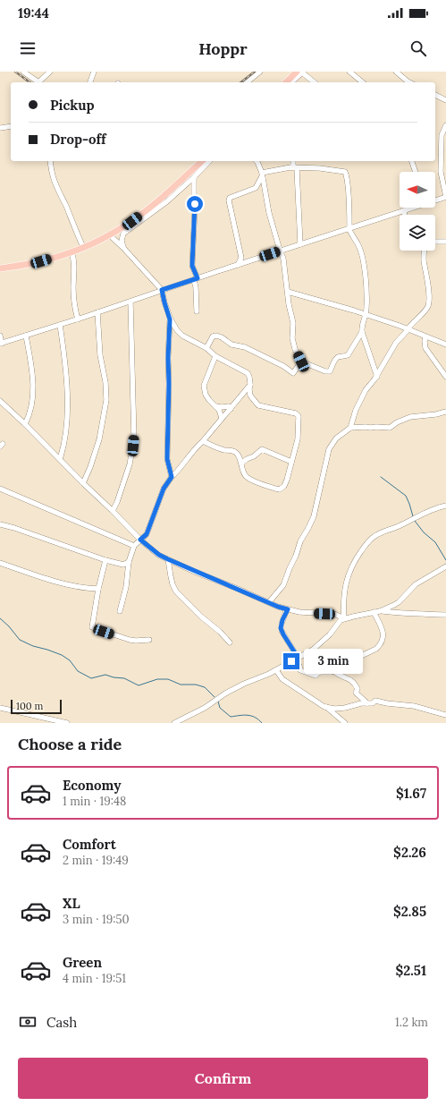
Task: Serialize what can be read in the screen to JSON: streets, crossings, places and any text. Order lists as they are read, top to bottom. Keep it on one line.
{"scale_bar":"100 m","north":"left","page":{"status":"19:44","header":"Hoppr","banner":["Pickup","Drop-off"],"bubble":"3 min","scale":"100 m","heading":"Choose a ride","list":[{"name":"Economy","note":"1 min · 19:48","value":"$1.67"},{"name":"Comfort","note":"2 min · 19:49","value":"$2.26"},{"name":"XL","note":"3 min · 19:50","value":"$2.85"},{"name":"Green","note":"4 min · 19:51","value":"$2.51"}],"pay":["Cash","1.2 km"],"buttons":"Confirm"}}
